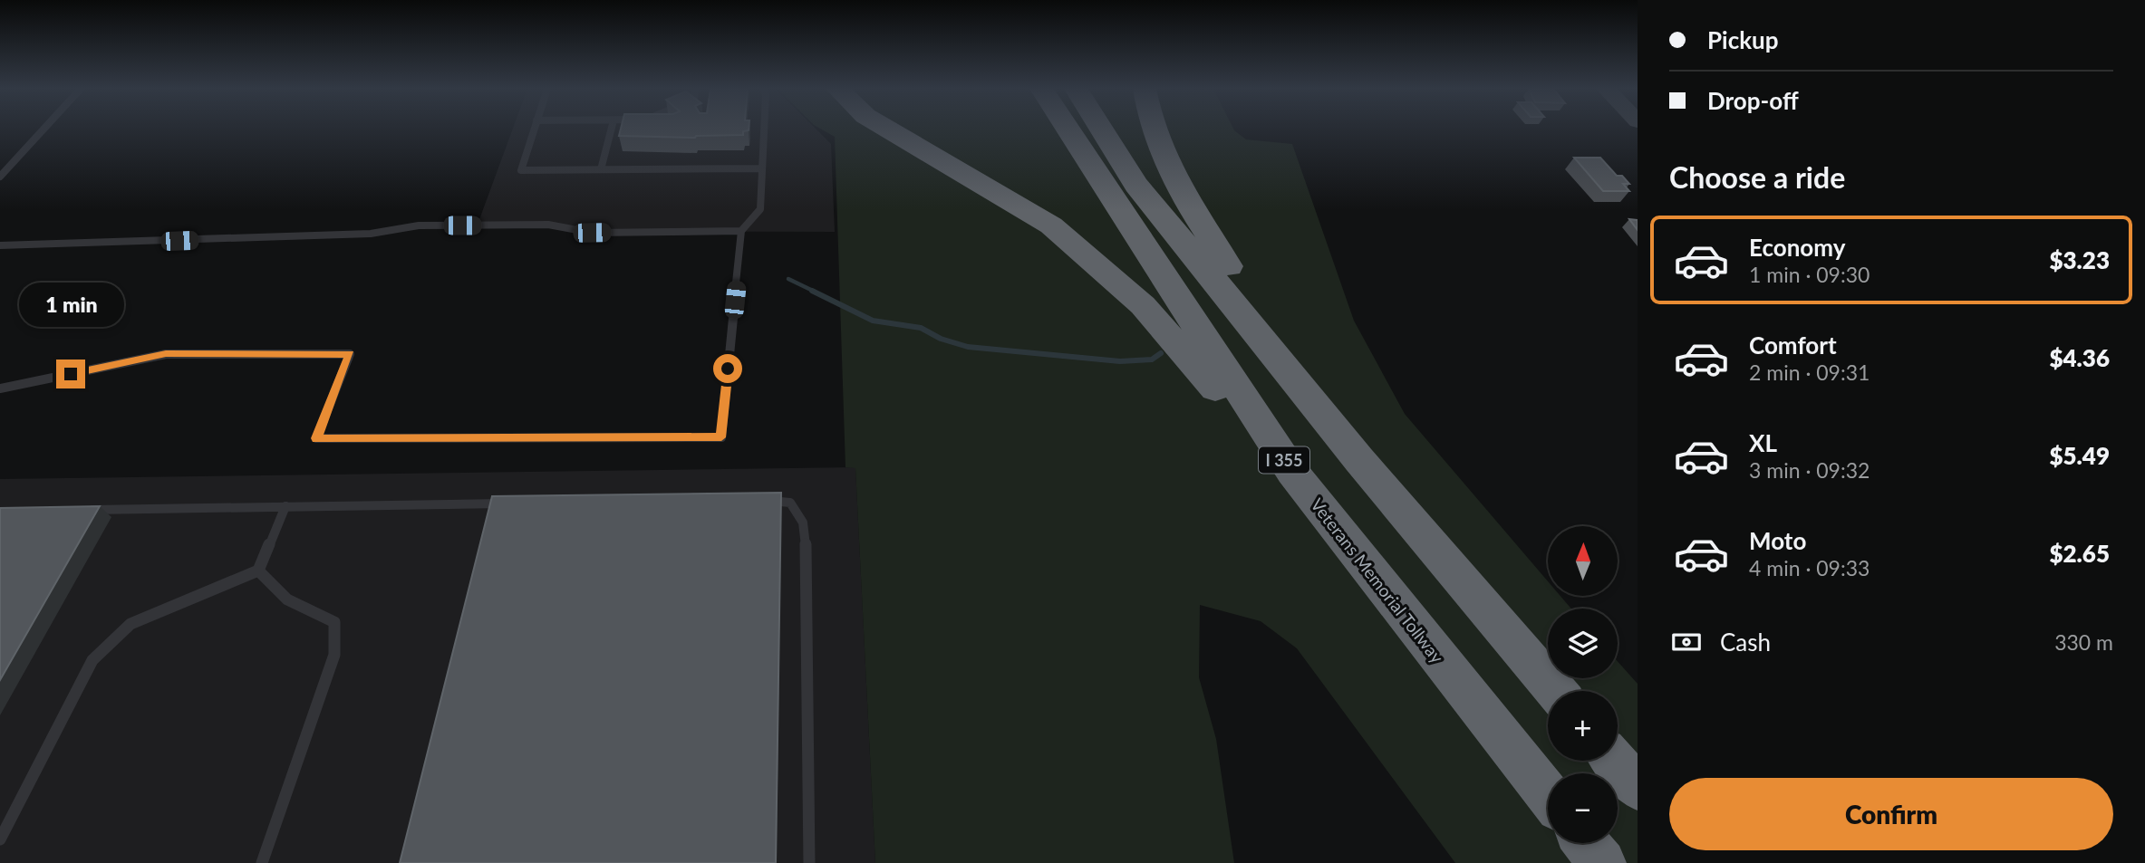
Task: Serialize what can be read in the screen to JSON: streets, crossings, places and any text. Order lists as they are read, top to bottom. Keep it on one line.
{"streets":{"highway":["I 355","Veterans Memorial Tollway"]},"north":"top","page":{"banner":["Pickup","Drop-off"],"heading":"Choose a ride","list":[{"name":"Economy","note":"1 min · 09:30","value":"$3.23"},{"name":"Comfort","note":"2 min · 09:31","value":"$4.36"},{"name":"XL","note":"3 min · 09:32","value":"$5.49"},{"name":"Moto","note":"4 min · 09:33","value":"$2.65"}],"bubble":"1 min","map_buttons":["+","−"],"pay":["Cash","330 m"],"buttons":"Confirm"}}
